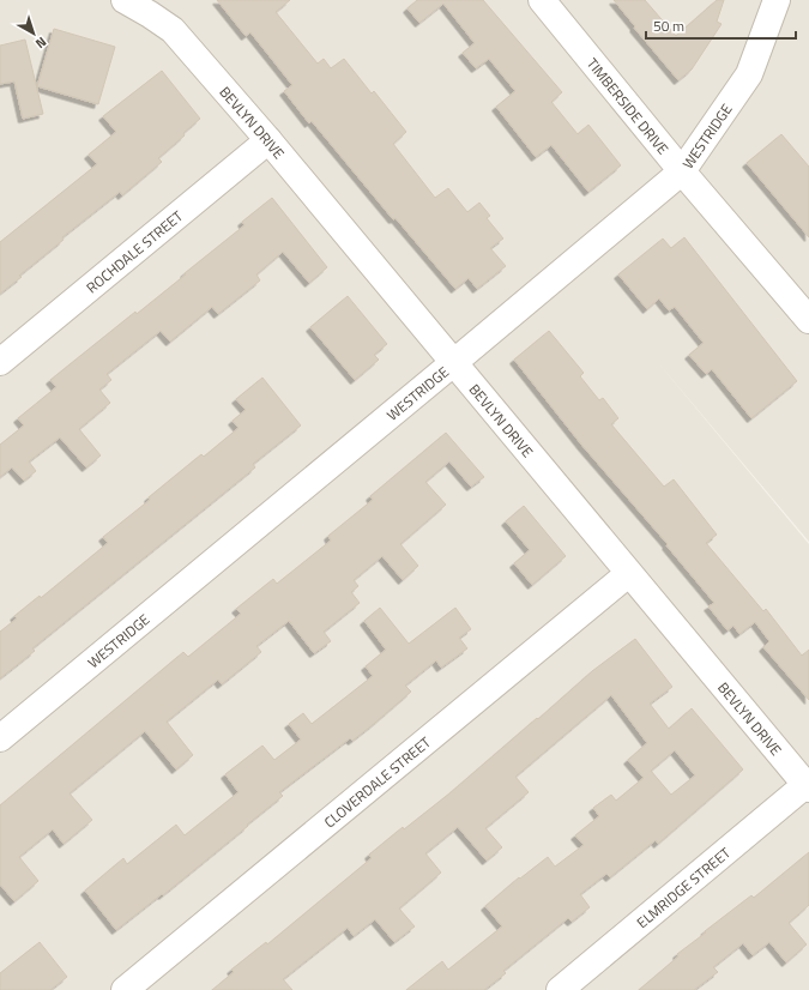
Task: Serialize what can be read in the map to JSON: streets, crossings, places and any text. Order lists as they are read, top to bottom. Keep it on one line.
{"streets":{"street":["TIMBERSIDE DRIVE","BEVLYN DRIVE","WESTRIDGE","ROCHDALE STREET","CLOVERDALE STREET","ELMRIDGE STREET"]},"crossings":[["TIMBERSIDE DRIVE","WESTRIDGE"],["BEVLYN DRIVE","WESTRIDGE"],["BEVLYN DRIVE","ROCHDALE STREET"],["BEVLYN DRIVE","CLOVERDALE STREET"],["BEVLYN DRIVE","ELMRIDGE STREET"]],"scale_bar":"50 m","north":"bottom right"}
